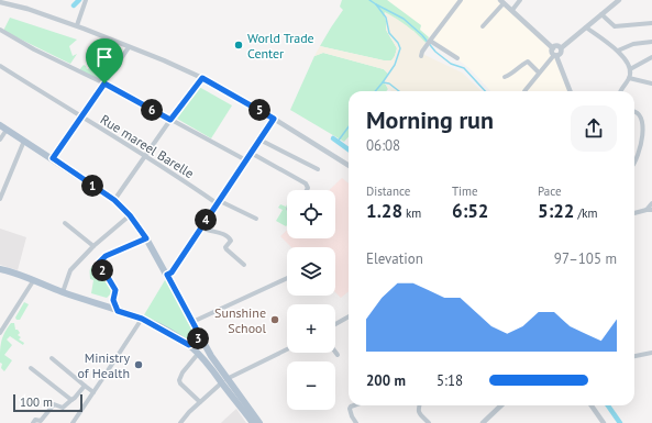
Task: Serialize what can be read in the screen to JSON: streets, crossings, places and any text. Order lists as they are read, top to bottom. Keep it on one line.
{"streets":{"street":["Rue mareel Barelle"]},"places":["World Trade Center","Sunshine School","Ministry of Health"],"scale_bar":"100 m","page":{"heading":["Morning run","06:08"],"pins":["5","6","1","4","2","3"],"stats":[["Distance","1.28 km"],["Time","6:52"],["Pace","5:22 /km"]],"map_buttons":["+","−"],"chart":["Elevation","97–105 m"],"list":[{"name":"200 m","note":"5:18"}],"scale":"100 m"}}
